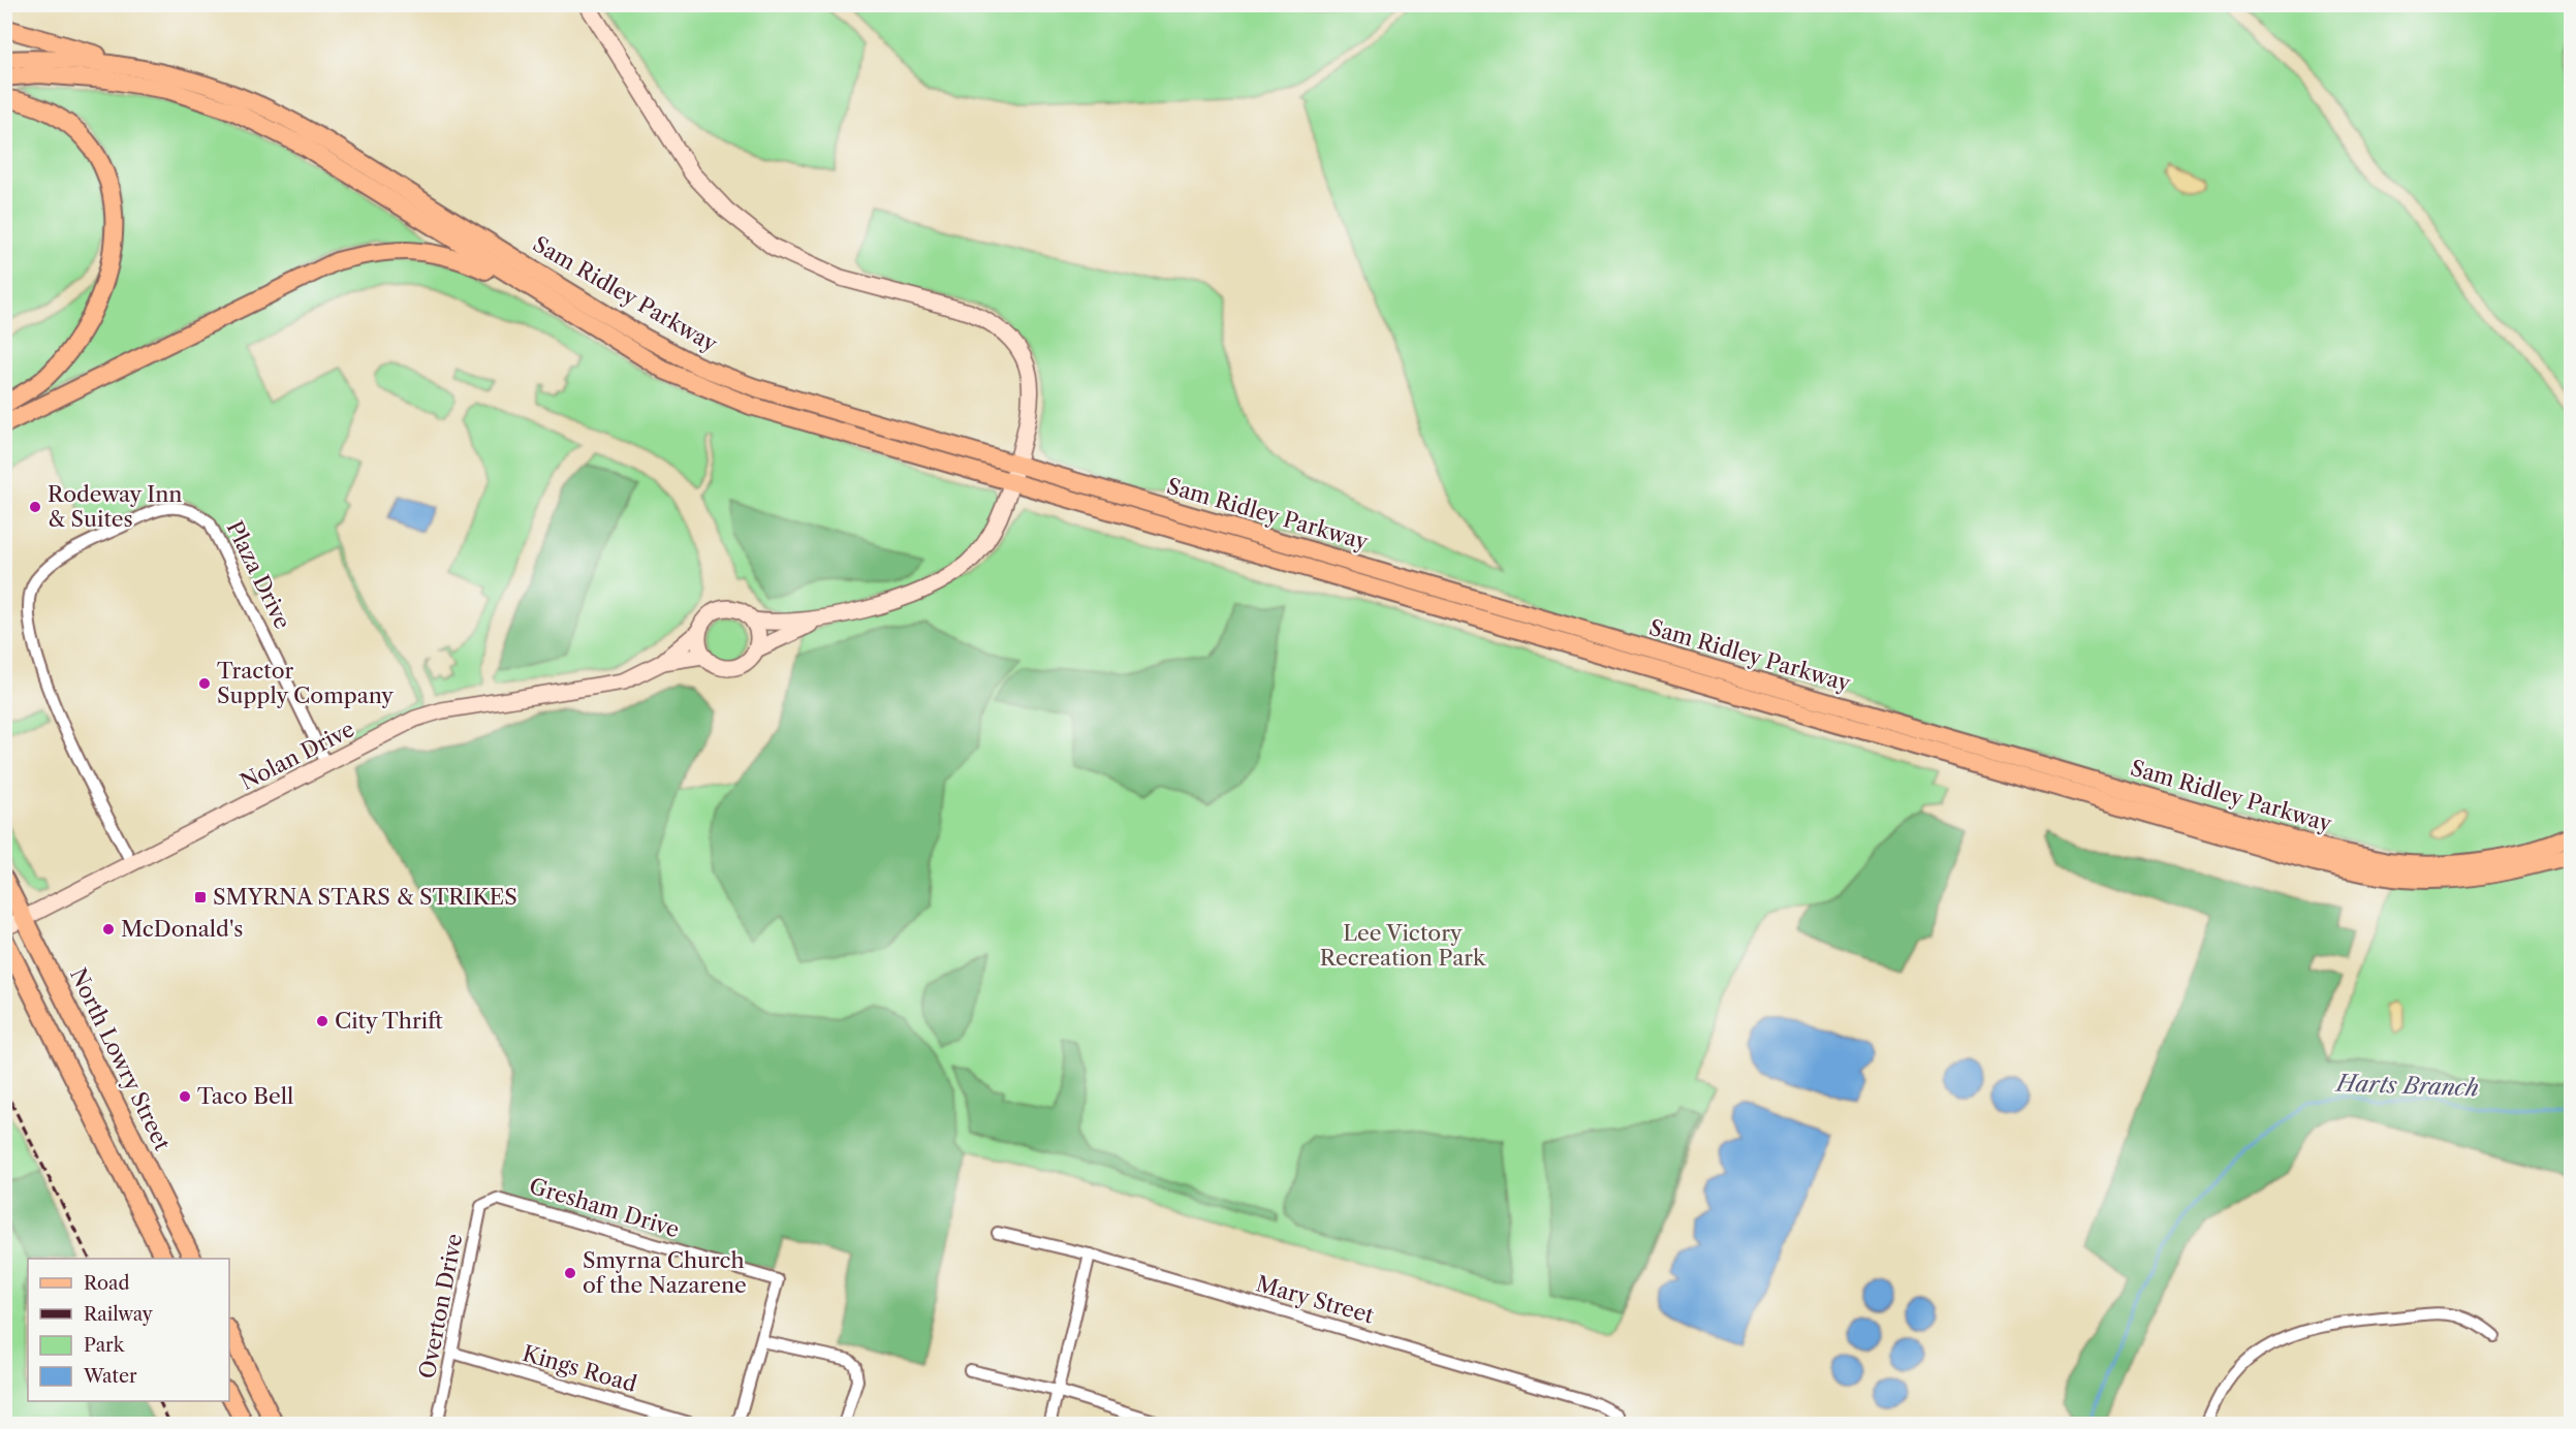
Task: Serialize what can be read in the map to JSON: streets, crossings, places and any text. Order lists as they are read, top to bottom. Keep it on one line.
{"streets":{"main road":["Sam Ridley Parkway","North Lowry Street"],"street":["Plaza Drive","Nolan Drive","Gresham Drive","Mary Street","Overton Drive","Kings Road"]},"crossings":[["Plaza Drive","Nolan Drive"],["Nolan Drive","North Lowry Street"],["Gresham Drive","Overton Drive"],["Overton Drive","Kings Road"]],"water":["Harts Branch"],"parks":["Lee Victory Recreation Park"],"places":{"other":["Rodeway Inn & Suites","Tractor Supply Company","McDonald's","City Thrift","Taco Bell","Smyrna Church of the Nazarene"],"transit":["SMYRNA STARS & STRIKES"]},"legend":["Road","Railway","Park","Water"]}
